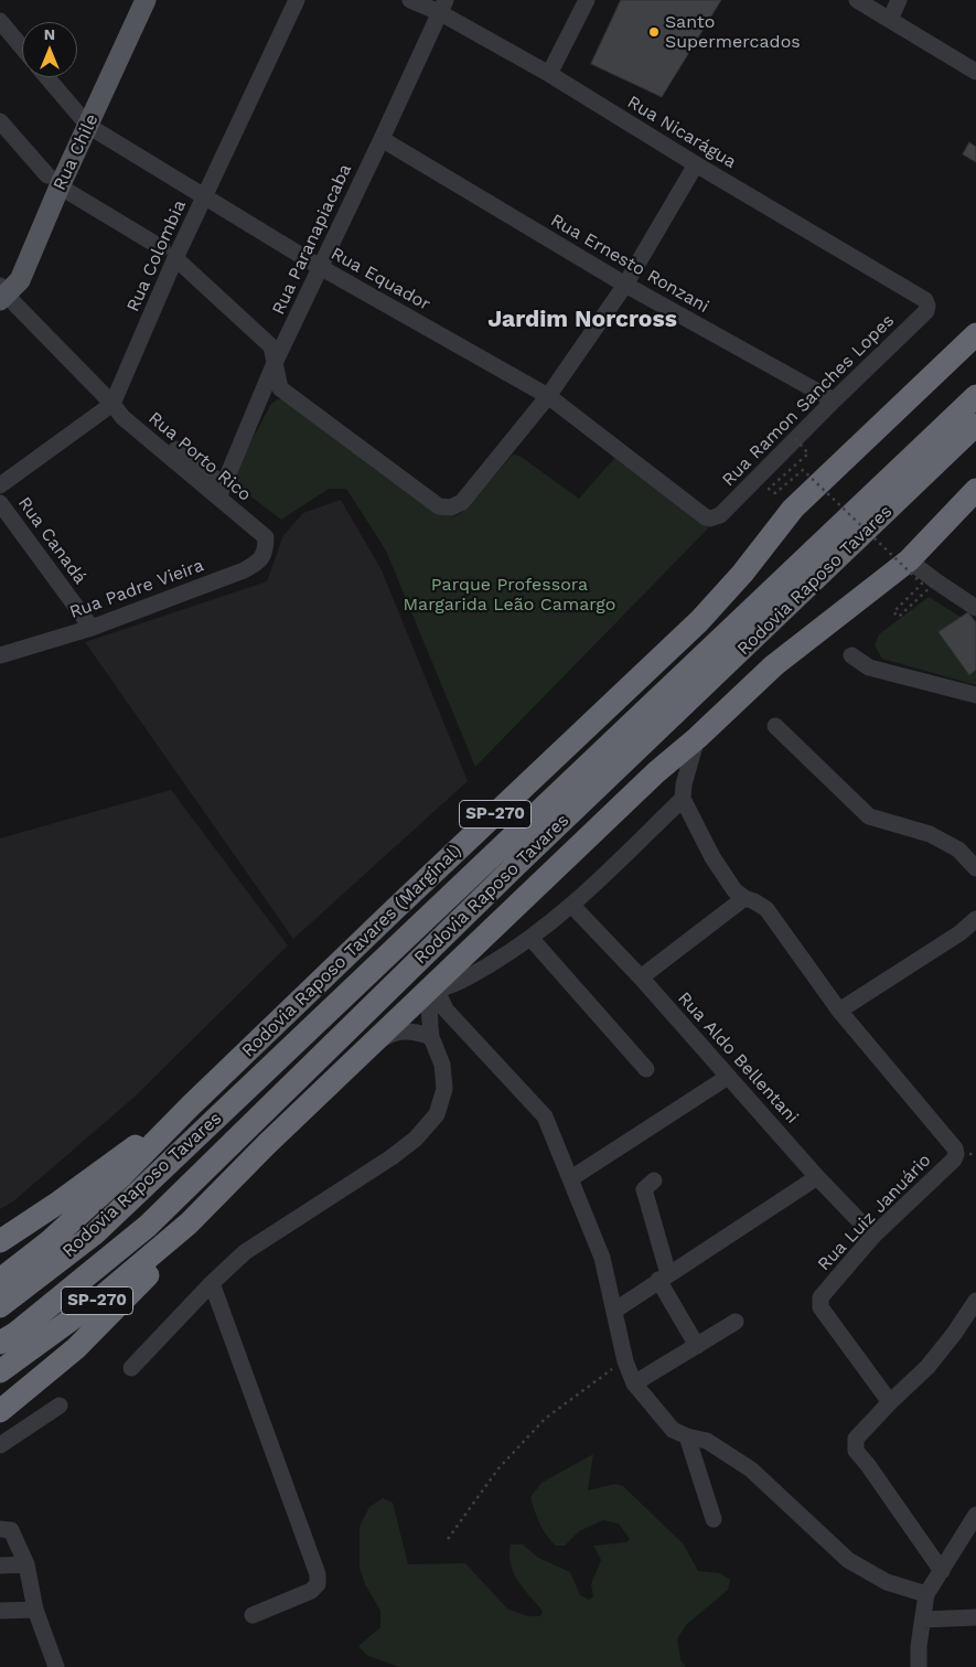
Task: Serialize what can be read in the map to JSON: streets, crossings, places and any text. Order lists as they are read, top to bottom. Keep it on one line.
{"streets":{"highway":["Rodovia Raposo Tavares","SP-270","Rodovia Raposo Tavares (Marginal)"],"main road":["Rua Chile"],"street":["Rua Nicarágua","Rua Paranapiacaba","Rua Colombia","Rua Ernesto Ronzani","Rua Equador","Rua Ramon Sanches Lopes","Rua Porto Rico","Rua Canadá","Rua Padre Vieira","Rua Aldo Bellentani","Rua Luiz Januário"]},"crossings":[["Rua Nicarágua","Rua Paranapiacaba"],["Rua Nicarágua","Rua Ramon Sanches Lopes"],["Rua Chile","Rua Equador"],["Rua Chile","Rua Porto Rico"],["Rua Paranapiacaba","Rua Ernesto Ronzani"],["Rua Paranapiacaba","Rua Equador"],["Rua Paranapiacaba","Rua Porto Rico"],["Rua Colombia","Rua Equador"],["Rua Colombia","Rua Porto Rico"],["Rua Ernesto Ronzani","Rua Ramon Sanches Lopes"],["Rua Equador","Rua Ramon Sanches Lopes"],["Rua Porto Rico","Rua Padre Vieira"],["Rua Canadá","Rua Padre Vieira"],["Rua Aldo Bellentani","Rua Luiz Januário"]],"districts":["Jardim Norcross"],"parks":["Parque Professora Margarida Leão Camargo"],"places":["Santo Supermercados"],"north":"top"}
